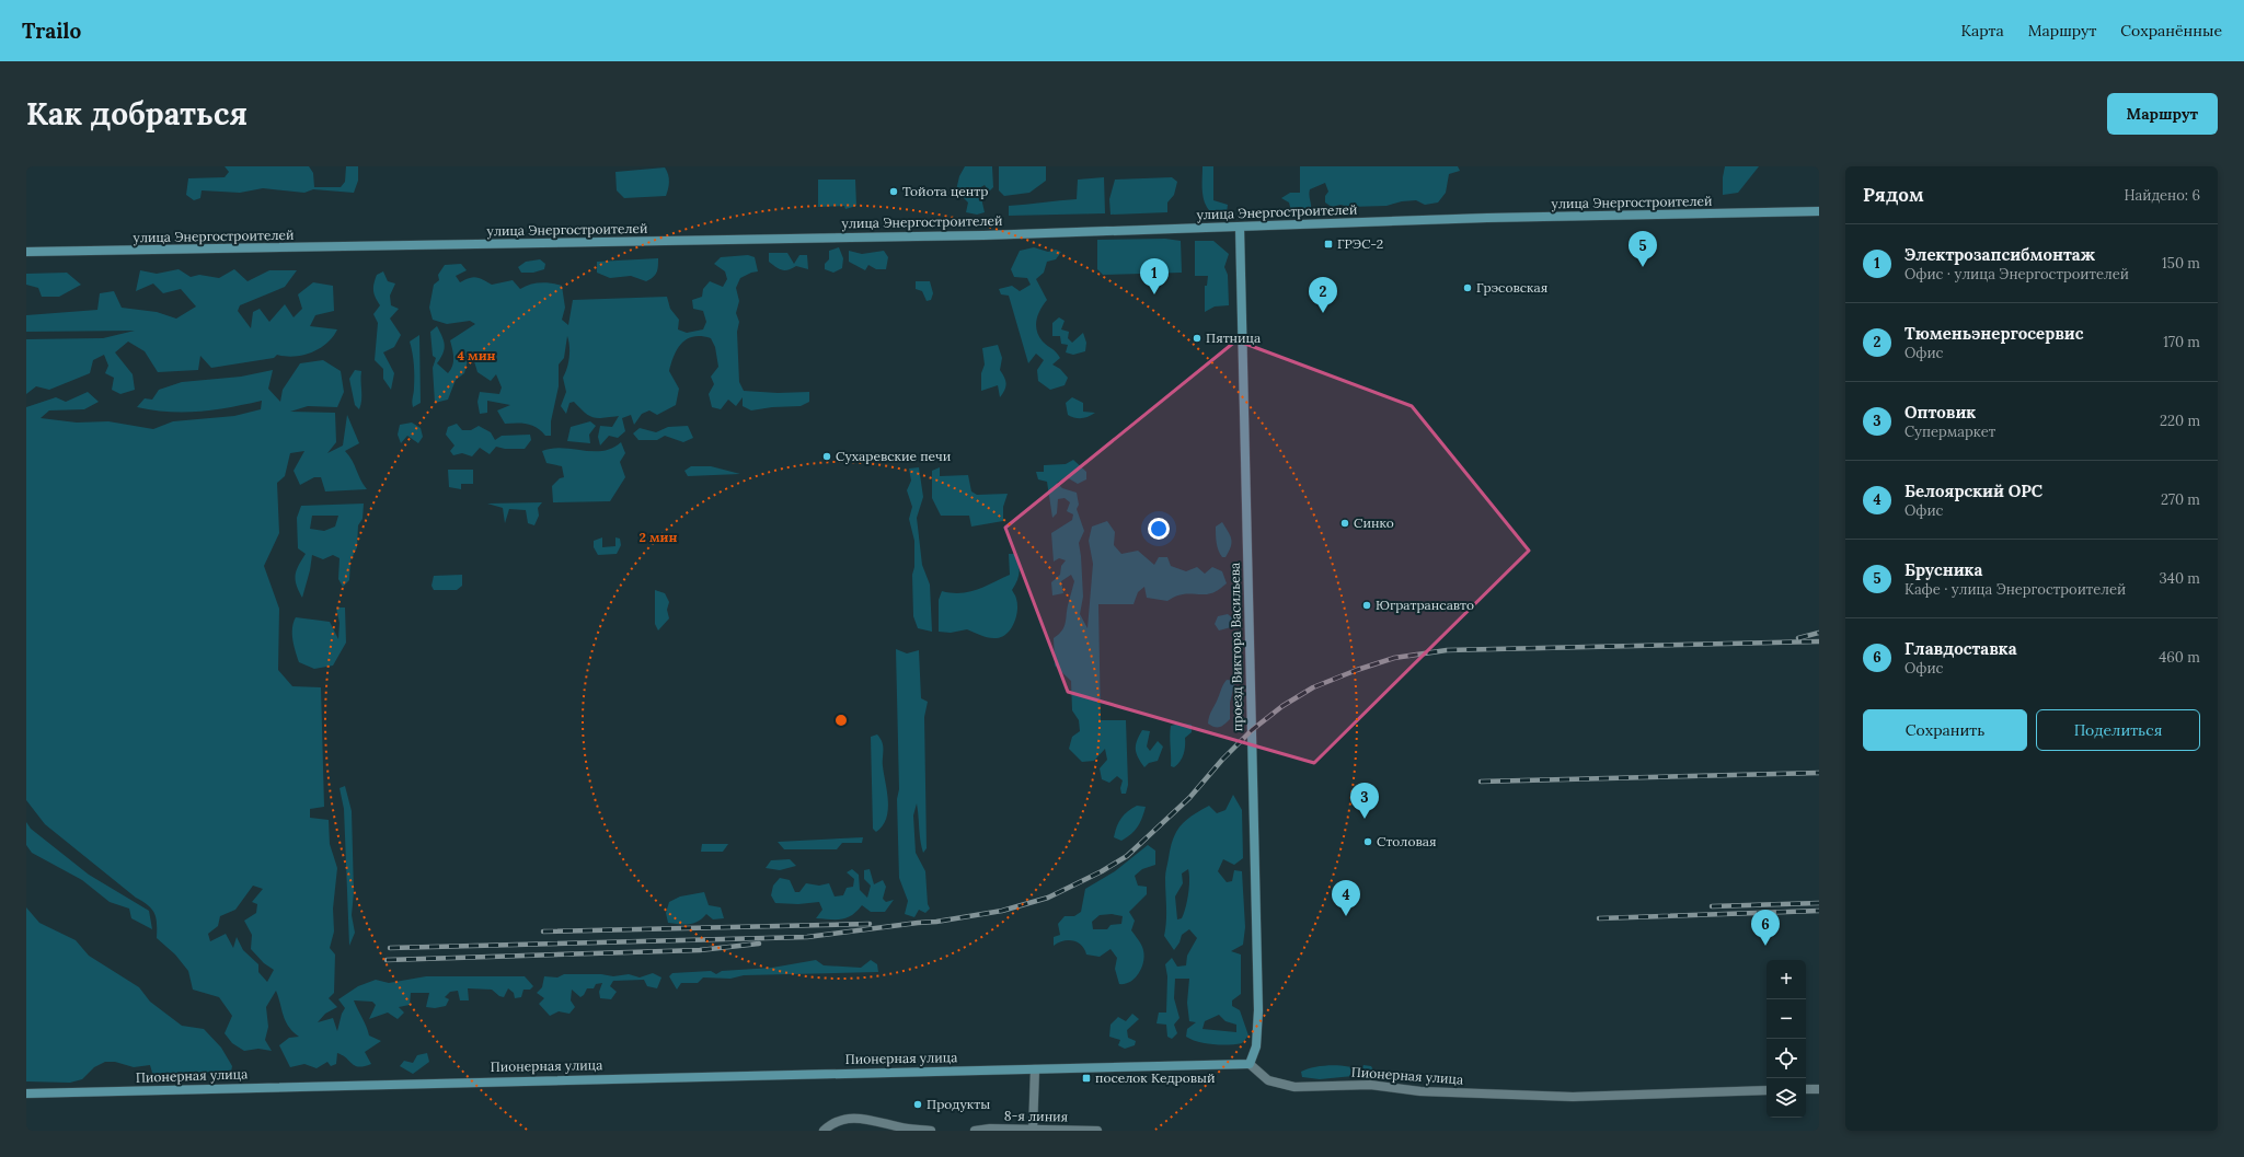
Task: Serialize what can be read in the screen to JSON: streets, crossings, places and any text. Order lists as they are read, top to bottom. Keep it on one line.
{"streets":{"street":["улица Энергостроителей","проезд Виктора Васильева","Пионерная улица","8-я линия"]},"crossings":[["улица Энергостроителей","проезд Виктора Васильева"],["проезд Виктора Васильева","Пионерная улица"]],"places":{"other":["Тойота центр","Грэсовская","Пятница","Сухаревские печи","Синко","Югратрансавто","Столовая","Продукты"],"transit":["ГРЭС-2","поселок Кедровый"]},"page":{"header":"Trailo","nav":["Карта","Маршрут","Сохранённые"],"buttons":["Маршрут",["Сохранить","Поделиться"]],"title":"Как добраться","heading":["Рядом","Найдено: 6"],"list":[{"mark":"1","name":"Электрозапсибмонтаж","note":"Офис · улица Энергостроителей","value":"150 m"},{"mark":"2","name":"Тюменьэнергосервис","note":"Офис","value":"170 m"},{"mark":"3","name":"Оптовик","note":"Супермаркет","value":"220 m"},{"mark":"4","name":"Белоярский ОРС","note":"Офис","value":"270 m"},{"mark":"5","name":"Брусника","note":"Кафе · улица Энергостроителей","value":"340 m"},{"mark":"6","name":"Главдоставка","note":"Офис","value":"460 m"}],"pins":["5","1","2","3","4","6"],"map_buttons":["+","−"]},"rings":["4 мин","2 мин"]}
